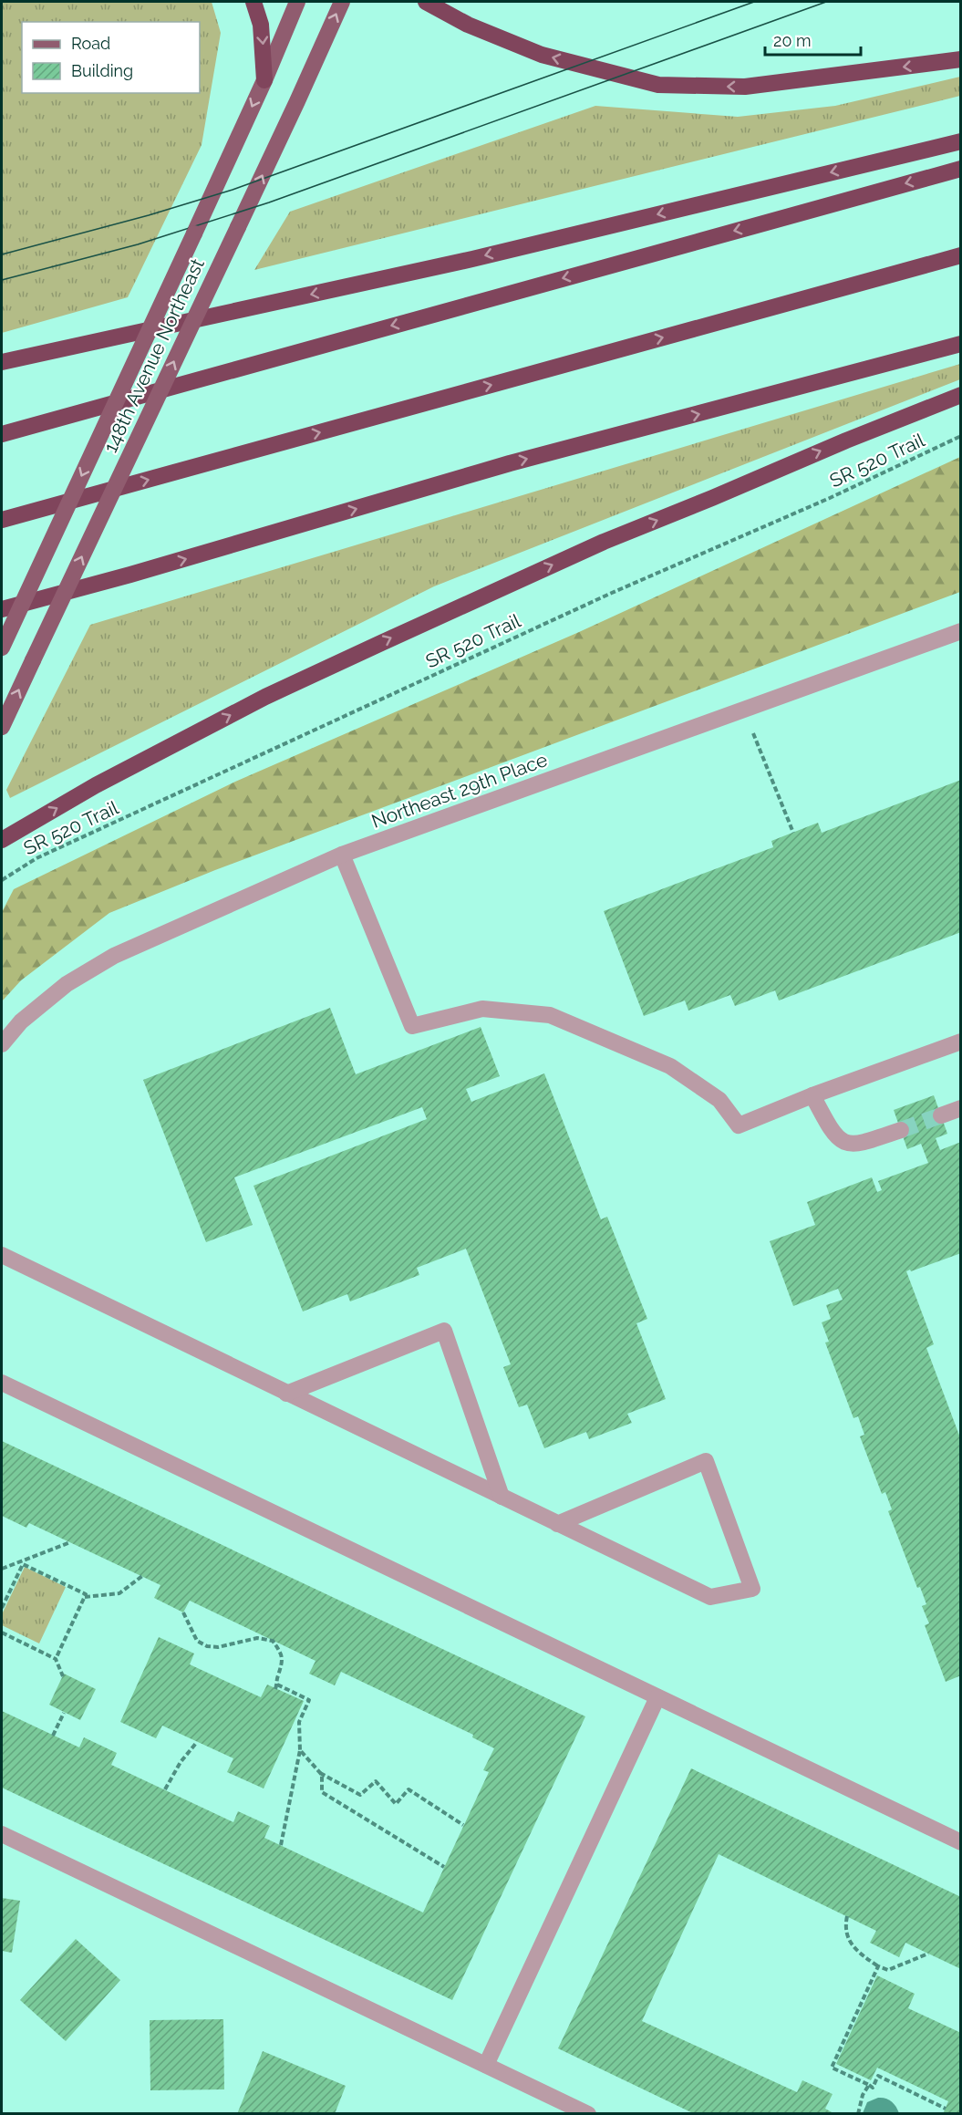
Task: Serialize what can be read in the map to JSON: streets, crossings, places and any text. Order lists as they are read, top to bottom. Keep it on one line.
{"streets":{"main road":["148th Avenue Northeast"],"street":["Northeast 29th Place"],"path":["SR 520 Trail"]},"legend":["Road","Building"],"scale_bar":"20 m"}
